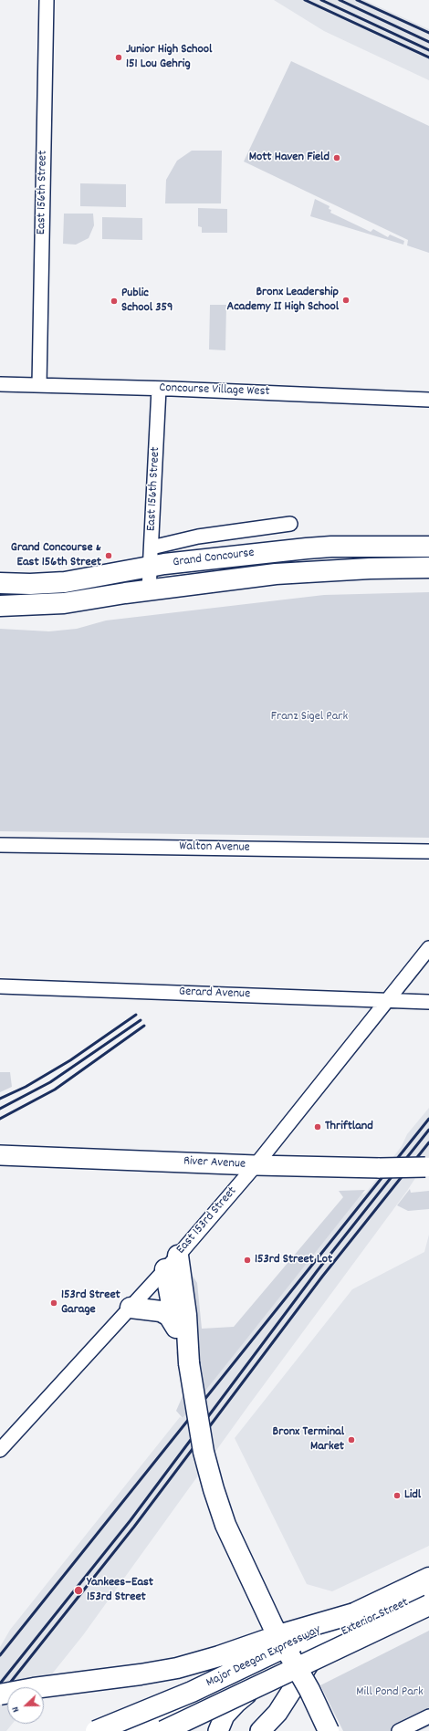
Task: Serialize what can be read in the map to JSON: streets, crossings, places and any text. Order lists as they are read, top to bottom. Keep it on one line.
{"streets":{"main road":["Grand Concourse","River Avenue","Exterior Street","Major Deegan Expressway"],"street":["East 156th Street","Concourse Village West","Walton Avenue","Gerard Avenue","East 153rd Street"]},"crossings":[["East 156th Street","Concourse Village West"],["East 156th Street","Grand Concourse"],["Gerard Avenue","East 153rd Street"],["River Avenue","East 153rd Street"]],"parks":["Franz Sigel Park","Mill Pond Park"],"places":["Junior High School 151 Lou Gehrig","Mott Haven Field","Bronx Leadership Academy II High School","Public School 359","Grand Concourse & East 156th Street","Thriftland","153rd Street Lot","153rd Street Garage","Bronx Terminal Market","Lidl","Yankees–East 153rd Street"],"north":"left"}
